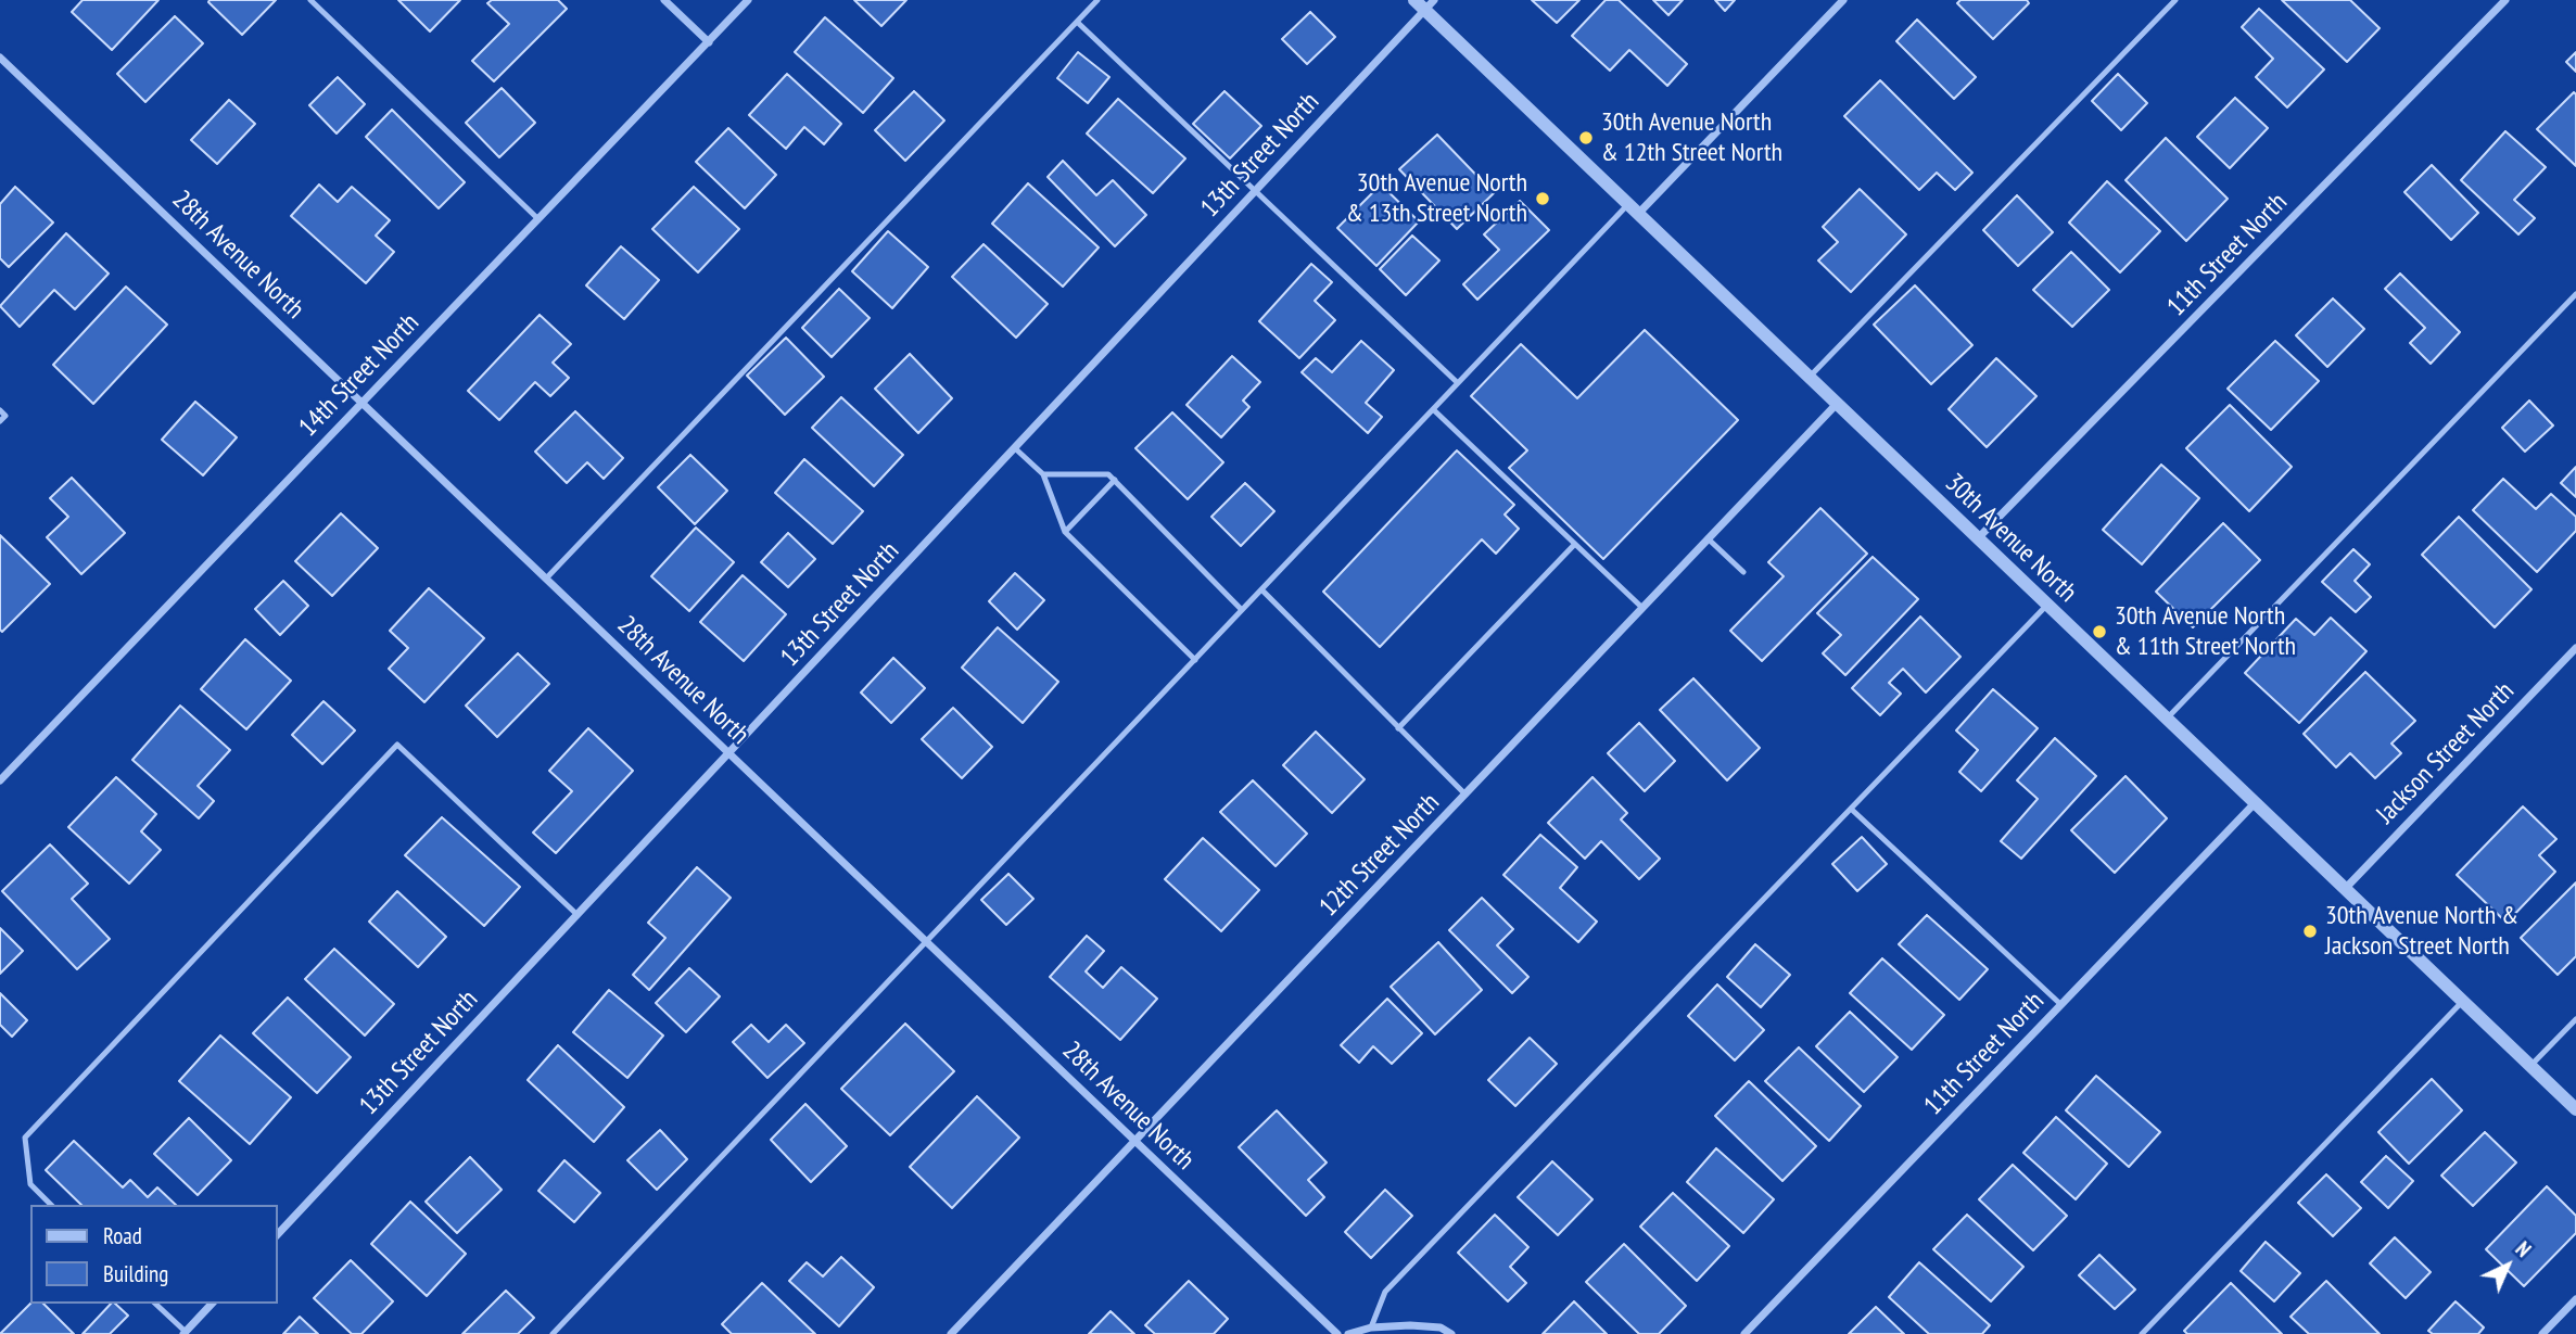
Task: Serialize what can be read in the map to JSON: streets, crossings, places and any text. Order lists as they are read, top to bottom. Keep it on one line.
{"streets":{"street":["13th Street North","28th Avenue North","11th Street North","14th Street North","30th Avenue North","Jackson Street North","12th Street North"]},"crossings":[["13th Street North","28th Avenue North"],["13th Street North","30th Avenue North"],["28th Avenue North","14th Street North"],["28th Avenue North","12th Street North"],["11th Street North","30th Avenue North"],["30th Avenue North","Jackson Street North"],["30th Avenue North","12th Street North"]],"places":["30th Avenue North & 12th Street North","30th Avenue North & 13th Street North","30th Avenue North & 11th Street North","30th Avenue North & Jackson Street North"],"legend":["Road","Building"],"north":"top right"}
